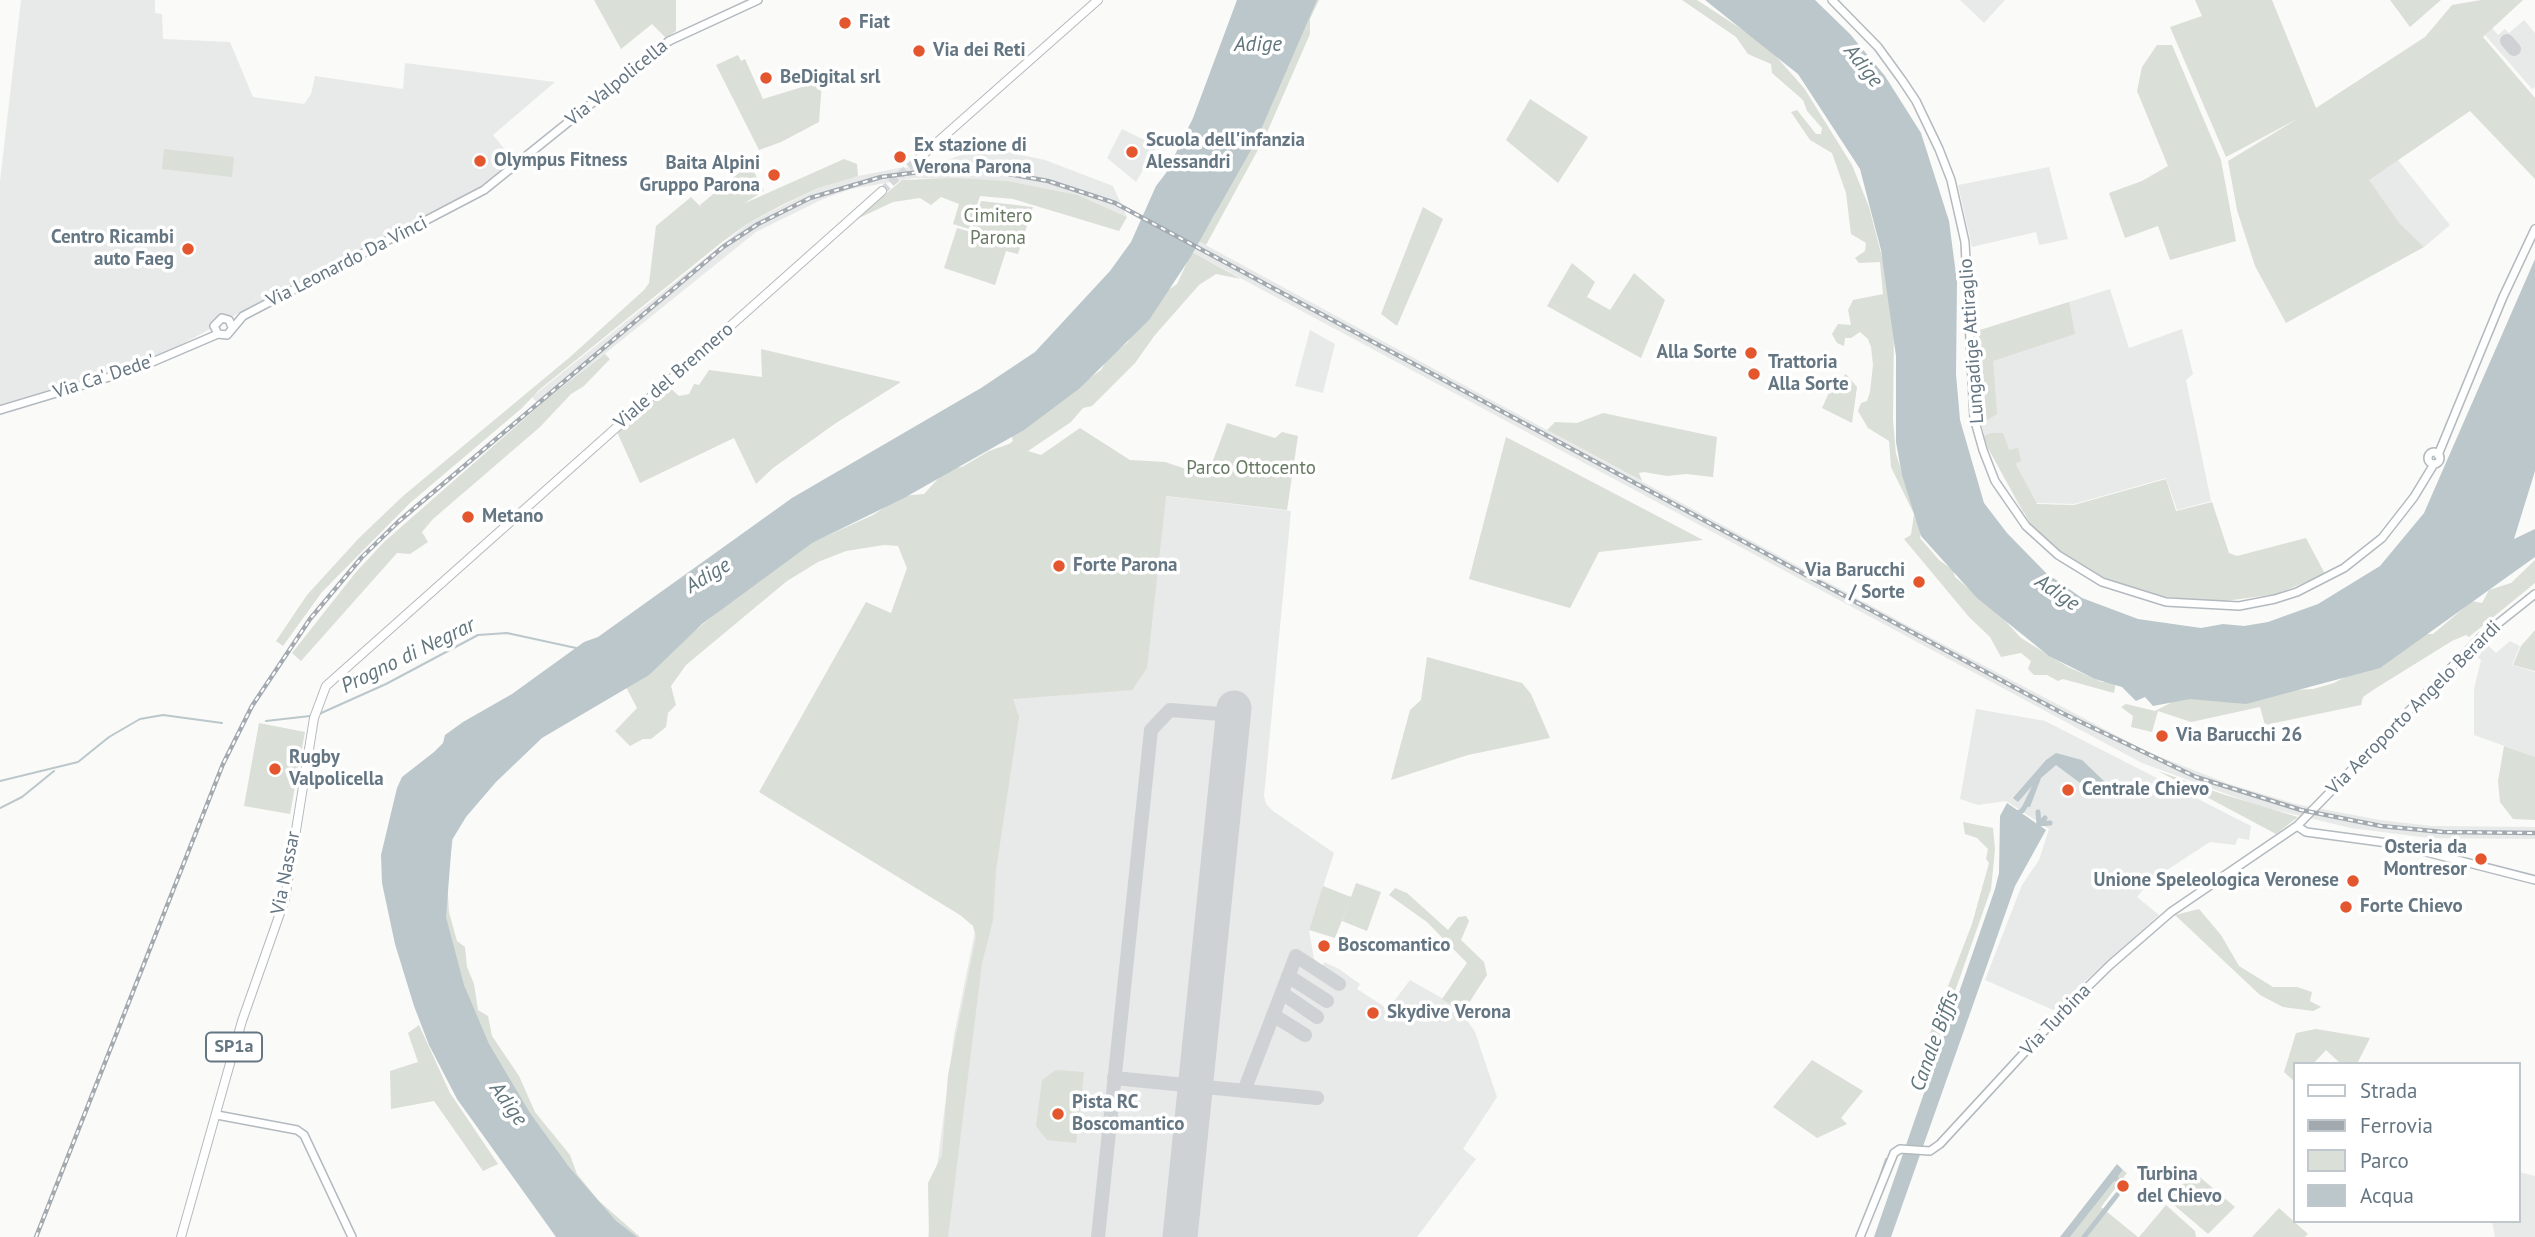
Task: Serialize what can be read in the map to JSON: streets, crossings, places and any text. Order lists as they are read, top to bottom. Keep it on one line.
{"streets":{"main road":["Viale del Brennero","Via Nassar","SP1a"],"street":["Via Valpolicella","Via Leonardo Da Vinci","Lungadige Attiraglio","Via Ca' Dede'","Via Aeroporto Angelo Berardi","Via Turbina"]},"crossings":[["Via Valpolicella","Via Leonardo Da Vinci"],["Via Leonardo Da Vinci","Via Ca' Dede'"],["Viale del Brennero","Via Nassar"],["Via Aeroporto Angelo Berardi","Via Turbina"]],"water":["Adige","Progno di Negrar","Canale Biffis"],"parks":["Cimitero Parona","Parco Ottocento"],"places":["Fiat","Via dei Reti","BeDigital srl","Scuola dell'infanzia Alessandri","Ex stazione di Verona Parona","Olympus Fitness","Baita Alpini Gruppo Parona","Centro Ricambi auto Faeg","Alla Sorte","Trattoria Alla Sorte","Metano","Forte Parona","Via Barucchi / Sorte","Via Barucchi 26","Rugby Valpolicella","Centrale Chievo","Osteria da Montresor","Unione Speleologica Veronese","Forte Chievo","Boscomantico","Skydive Verona","Pista RC Boscomantico","Turbina del Chievo"],"legend":["Strada","Ferrovia","Parco","Acqua"]}
